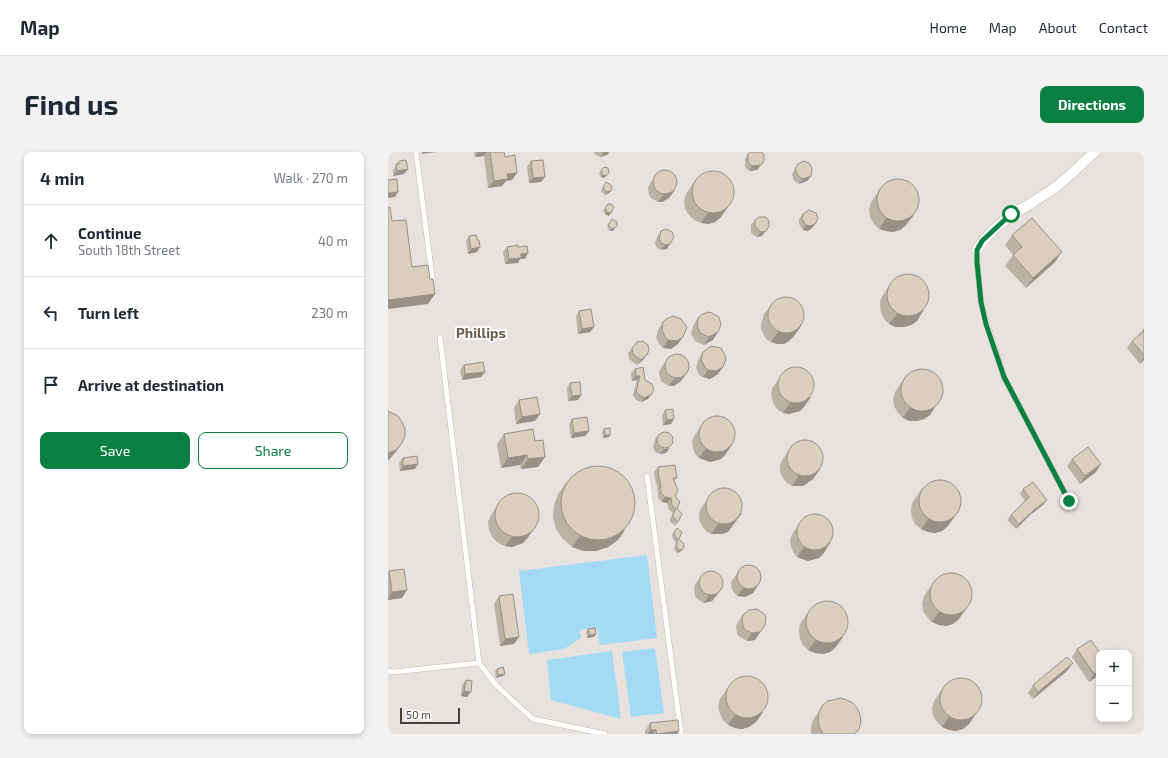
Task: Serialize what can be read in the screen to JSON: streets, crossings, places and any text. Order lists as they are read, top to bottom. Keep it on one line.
{"districts":["Phillips"],"scale_bar":"50 m","page":{"header":"Map","nav":["Home","Map","About","Contact"],"buttons":["Directions",["Save","Share"]],"title":"Find us","heading":["4 min","Walk · 270 m"],"list":[["Continue","South 18th Street","40 m"],["Turn left","230 m"],"Arrive at destination"],"map_buttons":["+","−"],"scale":"50 m"}}
